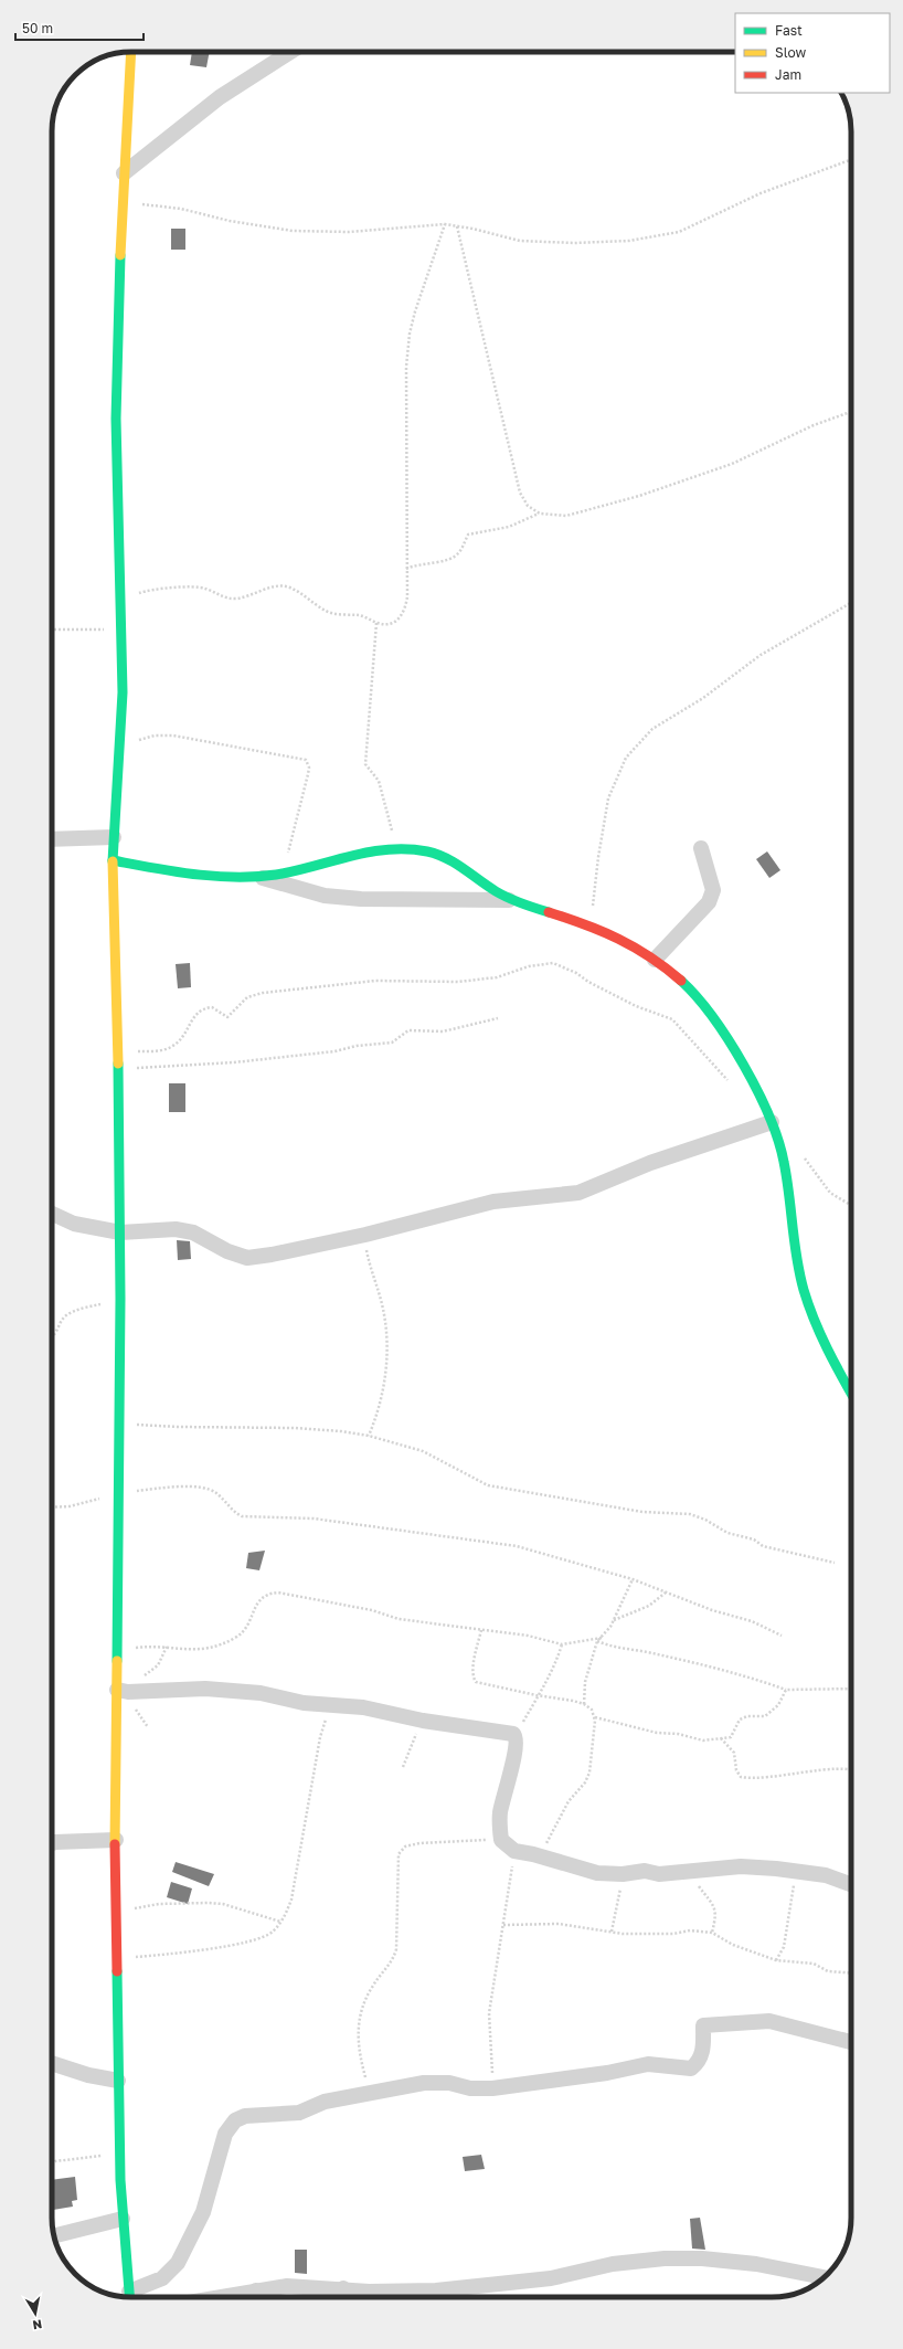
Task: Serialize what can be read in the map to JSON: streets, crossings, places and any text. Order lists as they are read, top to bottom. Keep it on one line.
{"legend":["Fast","Slow","Jam"],"scale_bar":"50 m","north":"bottom"}
